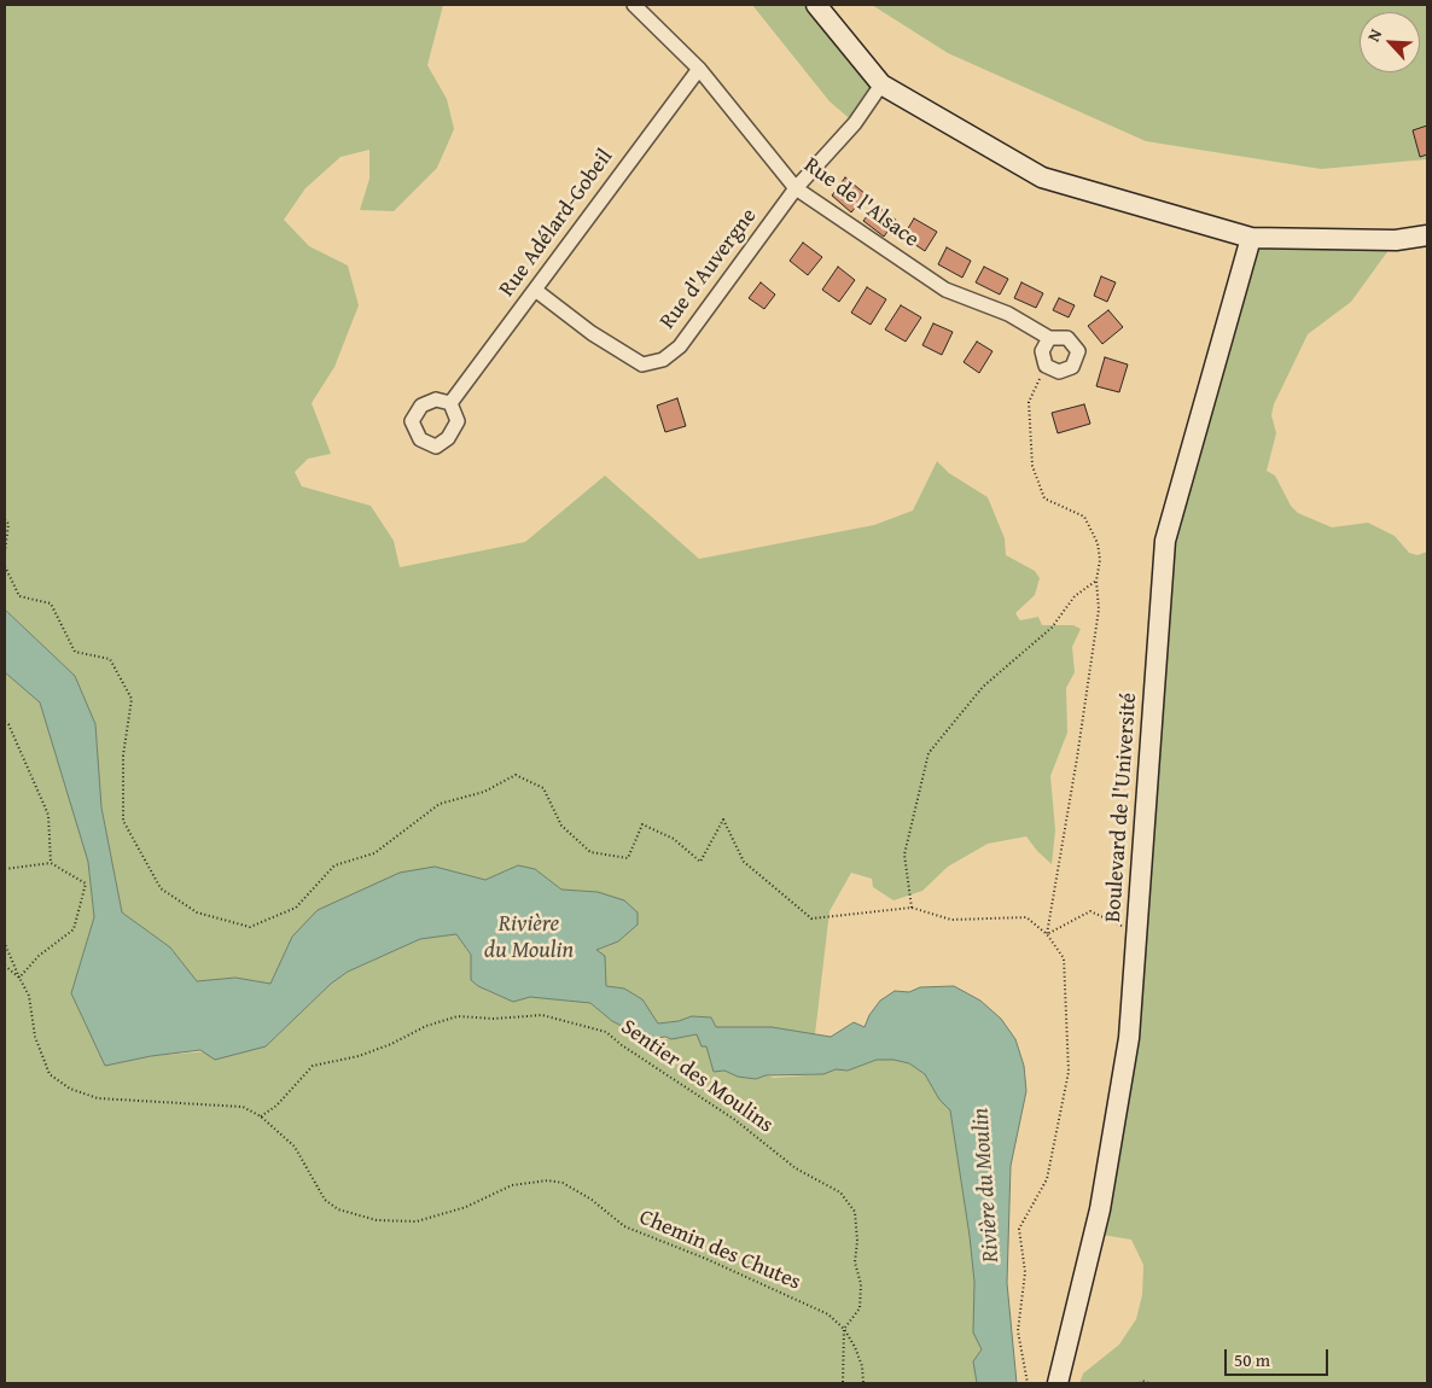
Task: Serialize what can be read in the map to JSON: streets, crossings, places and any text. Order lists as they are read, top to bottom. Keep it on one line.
{"streets":{"main road":["Boulevard de l'Université"],"street":["Rue de l'Alsace","Rue Adélard-Gobeil","Rue d'Auvergne"],"path":["Sentier des Moulins","Chemin des Chutes"]},"crossings":[["Rue de l'Alsace","Rue Adélard-Gobeil"],["Rue de l'Alsace","Rue d'Auvergne"],["Rue Adélard-Gobeil","Rue d'Auvergne"],["Sentier des Moulins","Chemin des Chutes"]],"water":["Rivière du Moulin"],"scale_bar":"50 m","north":"top left"}
